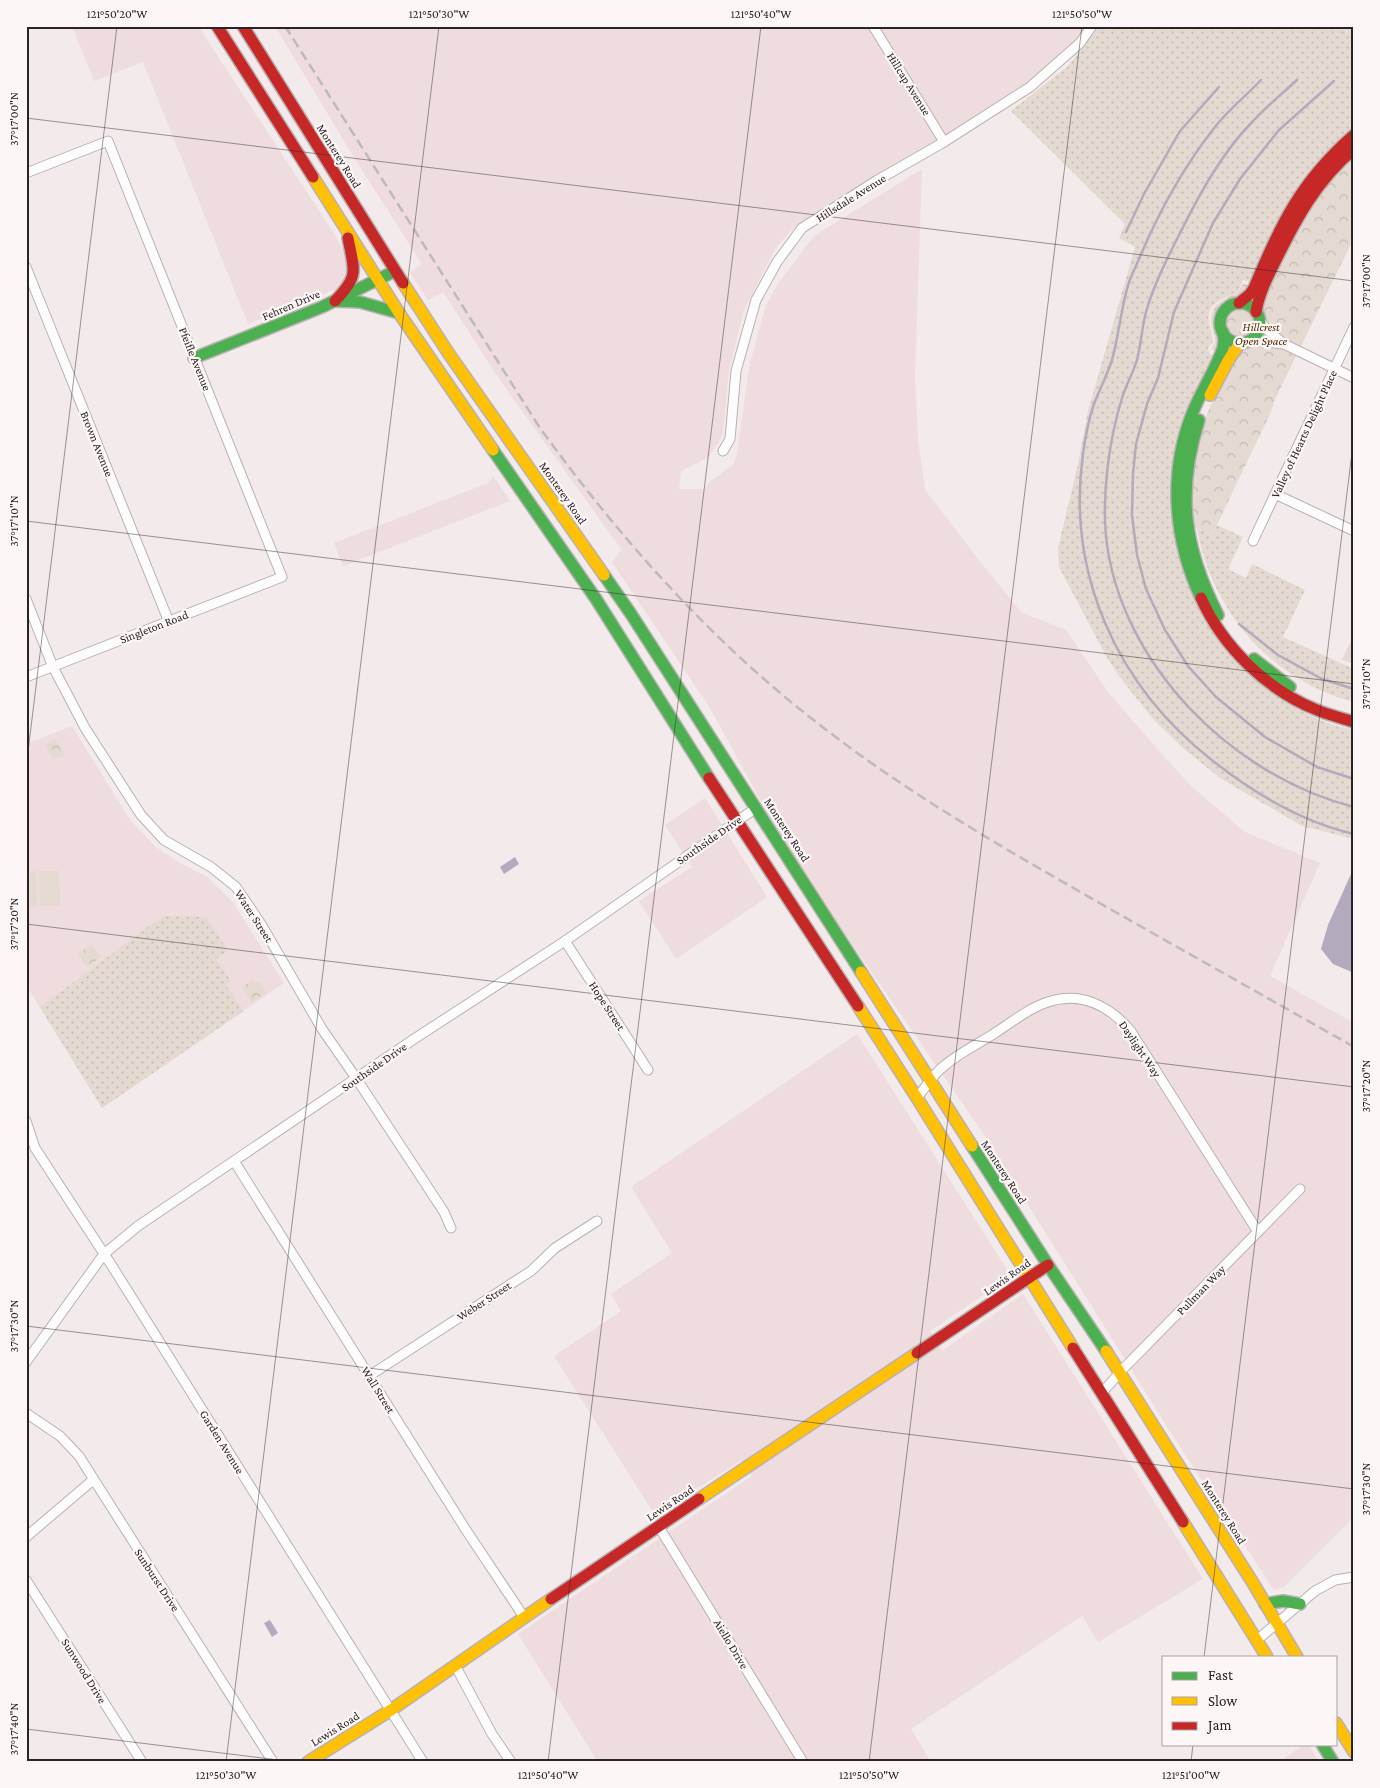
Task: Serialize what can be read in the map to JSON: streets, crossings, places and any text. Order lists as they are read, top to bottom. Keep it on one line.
{"streets":{"main road":["Monterey Road","Fehren Drive","Lewis Road"],"street":["Hillcap Avenue","Hillsdale Avenue","Pfeifle Avenue","Valley of Hearts Delight Place","Brown Avenue","Singleton Road","Southside Drive","Water Street","Hope Street","Daylight Way","Pullman Way","Weber Street","Wall Street","Garden Avenue","Sunburst Drive","Aiello Drive","Sunwood Drive"]},"crossings":[["Hillcap Avenue","Hillsdale Avenue"],["Monterey Road","Fehren Drive"],["Monterey Road","Southside Drive"],["Monterey Road","Daylight Way"],["Monterey Road","Lewis Road"],["Monterey Road","Pullman Way"],["Fehren Drive","Pfeifle Avenue"],["Pfeifle Avenue","Singleton Road"],["Brown Avenue","Singleton Road"],["Singleton Road","Water Street"],["Southside Drive","Water Street"],["Southside Drive","Hope Street"],["Southside Drive","Wall Street"],["Southside Drive","Garden Avenue"],["Daylight Way","Pullman Way"],["Lewis Road","Wall Street"],["Lewis Road","Garden Avenue"],["Lewis Road","Aiello Drive"],["Weber Street","Wall Street"]],"parks":["Hillcrest Open Space"],"legend":["Fast","Slow","Jam"],"coordinates":["121°50'20\"W","121°50'30\"W","121°50'40\"W","121°50'50\"W","37°17'00\"N","37°17'10\"N","37°17'20\"N","37°17'30\"N","37°17'40\"N","121°51'00\"W"]}
